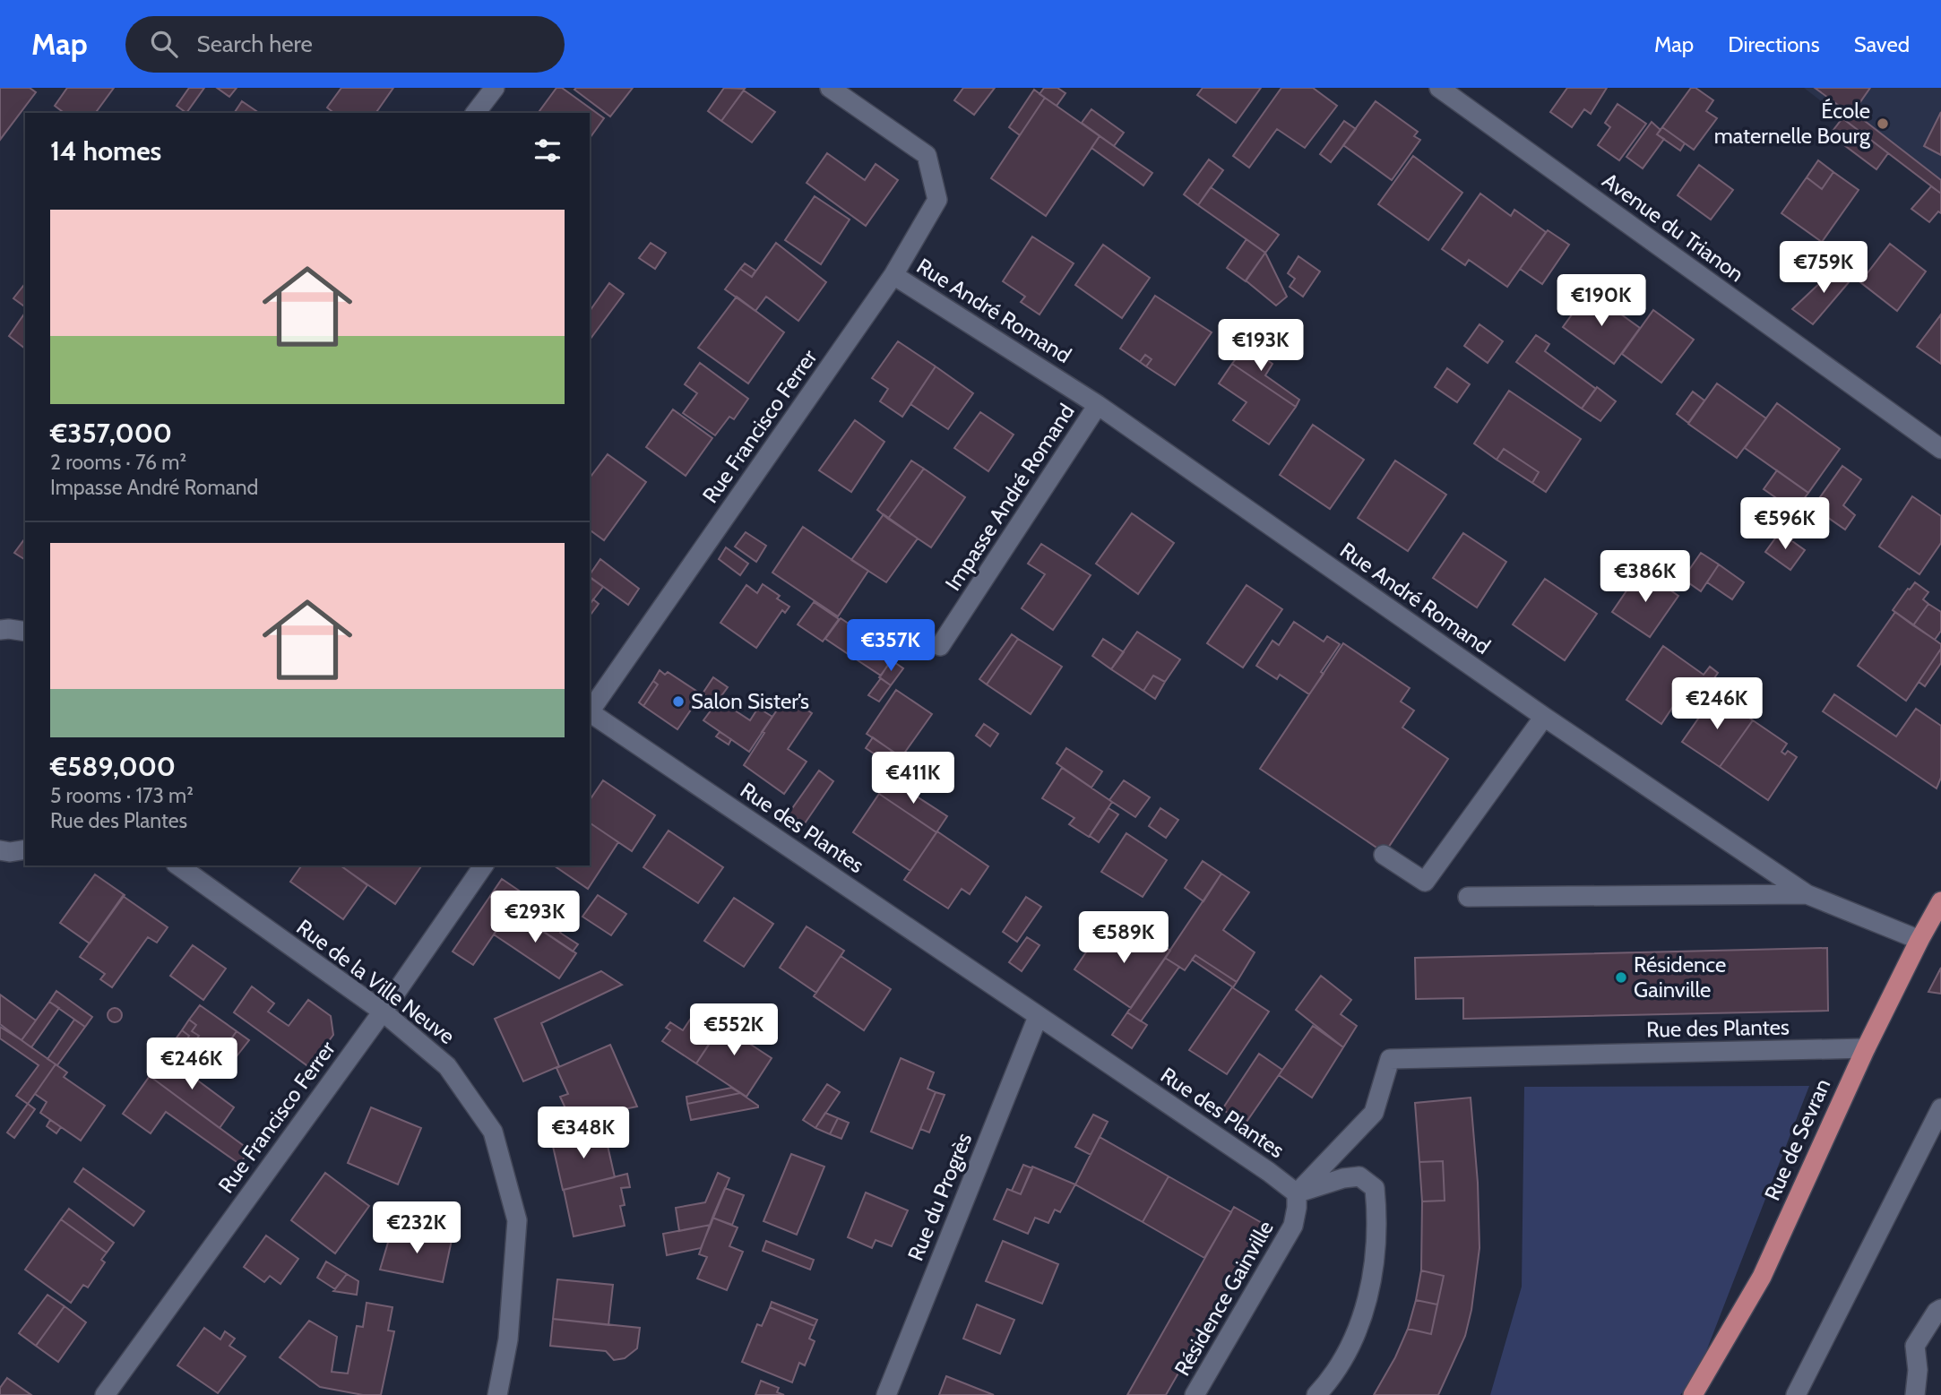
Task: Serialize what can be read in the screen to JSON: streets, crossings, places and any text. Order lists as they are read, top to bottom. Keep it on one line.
{"streets":{"main road":["Rue de Sevran"],"street":["Avenue du Trianon","Rue André Romand","Rue Francisco Ferrer","Impasse André Romand","Rue des Plantes","Rue de la Ville Neuve","Rue du Progrès","Résidence Gainville"]},"crossings":[["Rue André Romand","Rue Francisco Ferrer"],["Rue André Romand","Impasse André Romand"],["Rue André Romand","Rue de Sevran"],["Rue Francisco Ferrer","Rue de la Ville Neuve"],["Rue des Plantes","Rue de Sevran"],["Rue des Plantes","Rue du Progrès"],["Rue des Plantes","Résidence Gainville"]],"places":["École maternelle Bourg","Salon Sister’s","Résidence Gainville"],"page":{"header":"Map","search":"Search here","nav":["Map","Directions","Saved"],"heading":"14 homes","list":[{"name":"€357,000","note":"2 rooms · 76 m² · Impasse André Romand"},{"name":"€589,000","note":"5 rooms · 173 m² · Rue des Plantes"}],"price":["€759K","€190K","€193K","€596K","€386K","€357K","€246K","€411K","€293K","€589K","€552K","€246K","€348K","€232K"]}}
